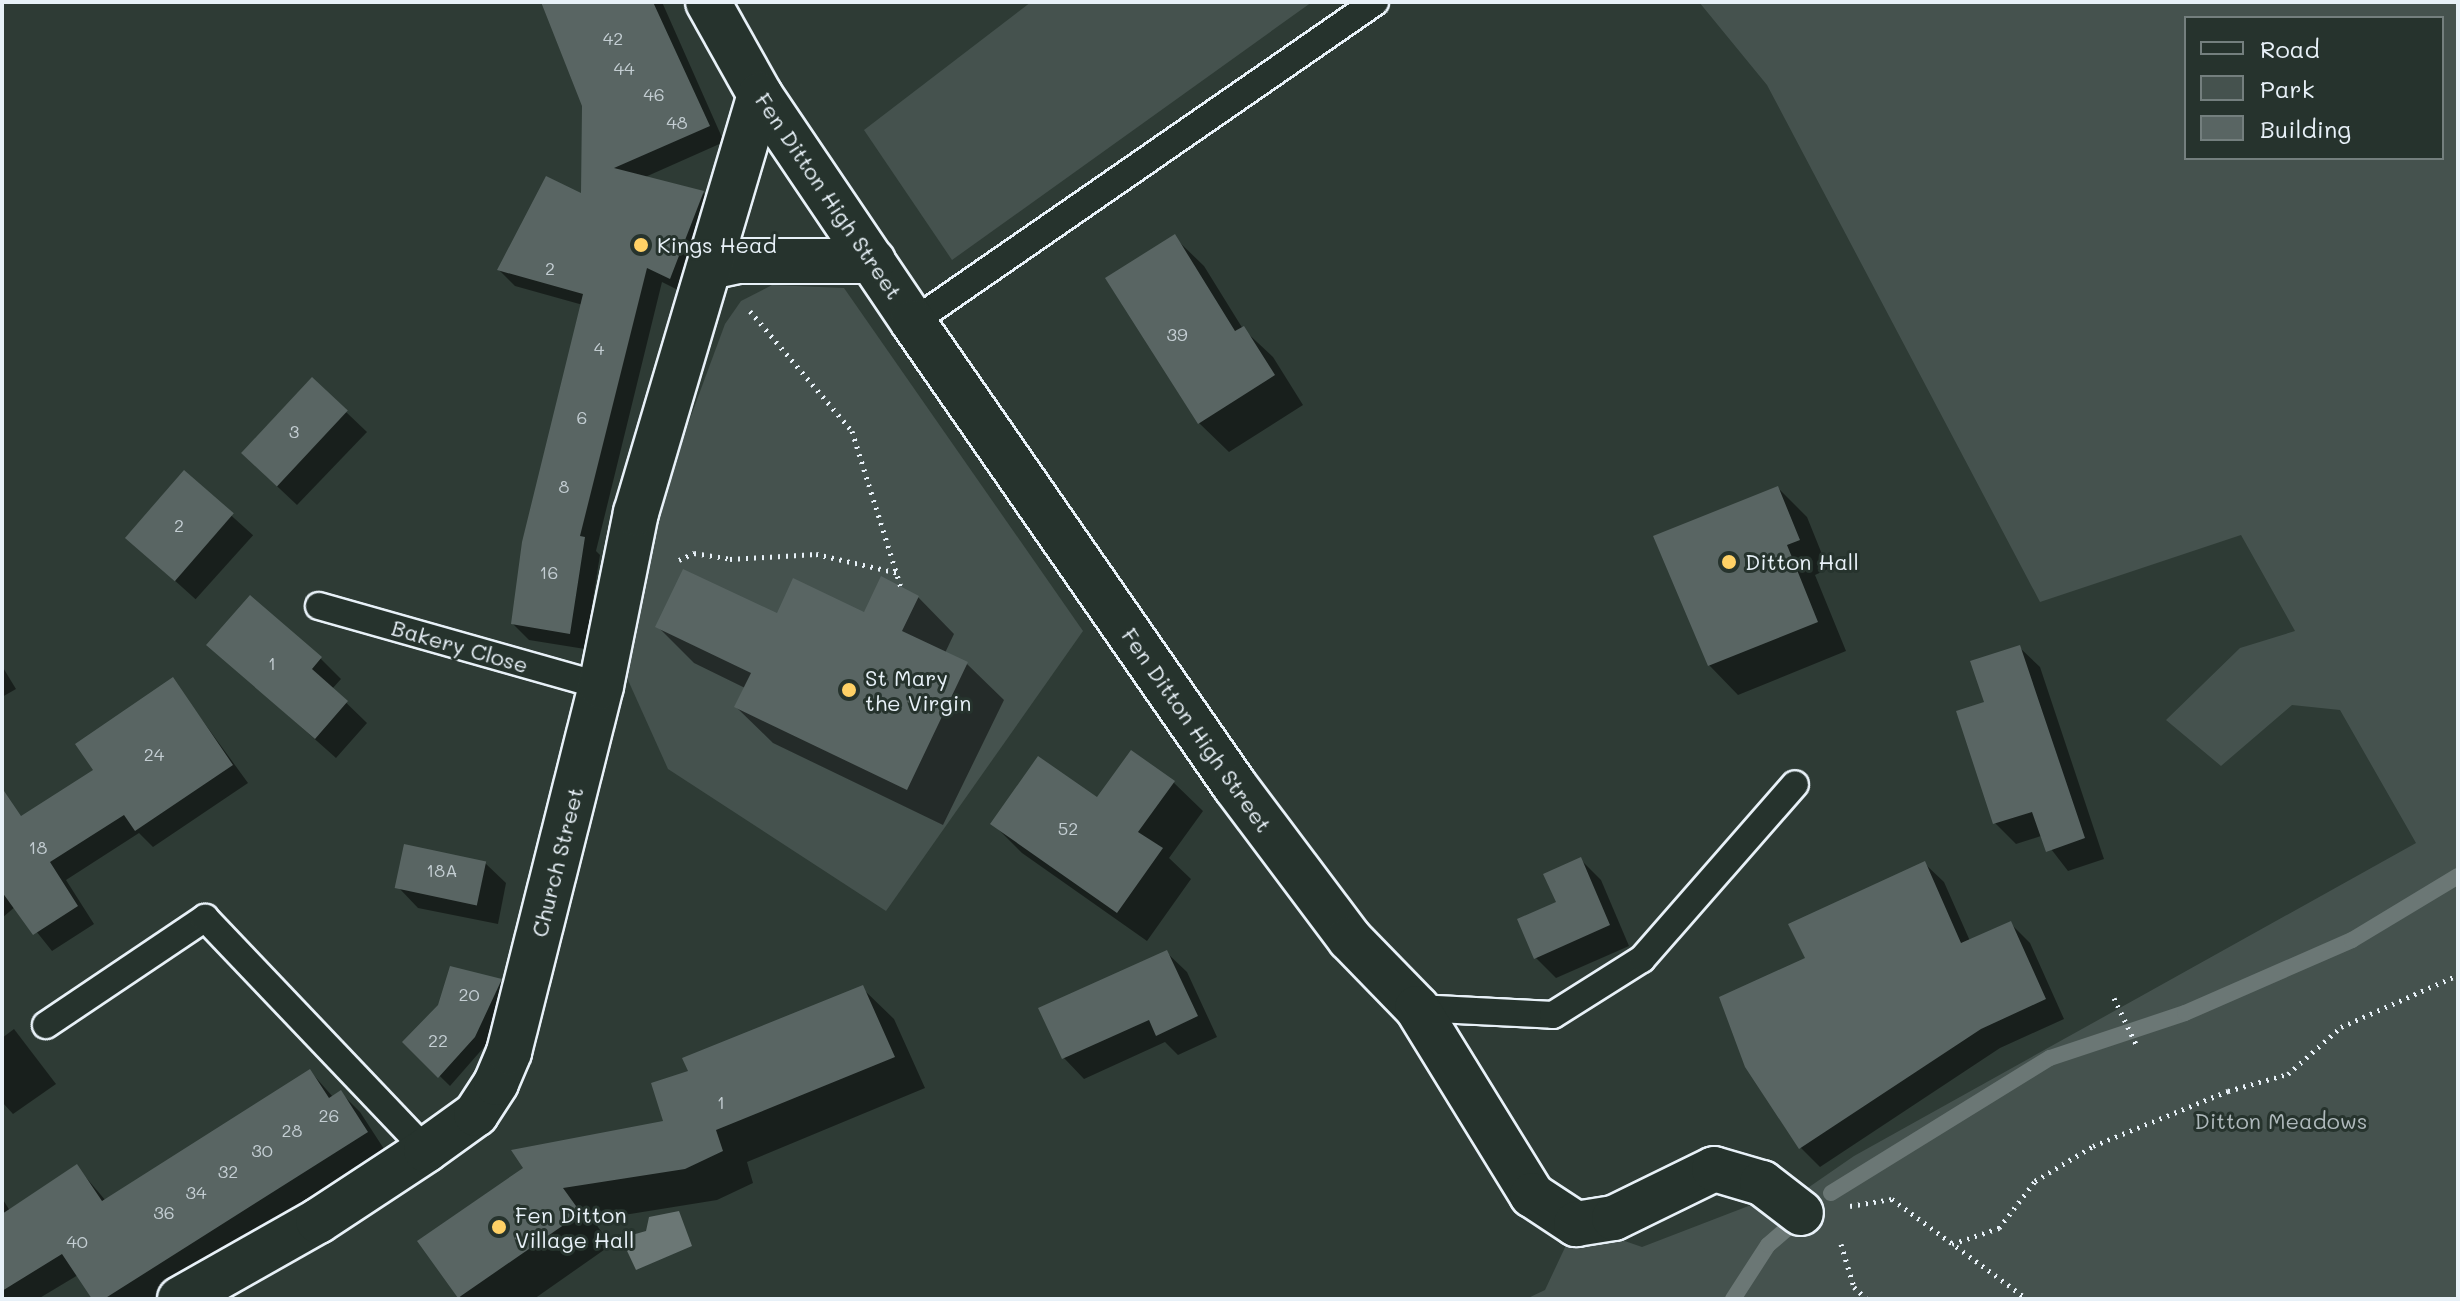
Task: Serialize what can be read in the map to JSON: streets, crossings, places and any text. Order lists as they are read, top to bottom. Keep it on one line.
{"streets":{"street":["Fen Ditton High Street","Church Street"],"lane":["Bakery Close"]},"crossings":[["Fen Ditton High Street","Church Street"],["Bakery Close","Church Street"]],"parks":["Ditton Meadows"],"places":["Kings Head","Ditton Hall","St Mary the Virgin","Fen Ditton Village Hall"],"house_numbers":["42","44","46","48","2","39","4","6","3","8","2","16","1","24","52","18","18A","20","22","1","26","28","30","32","34","36","40"],"legend":["Road","Park","Building"]}
